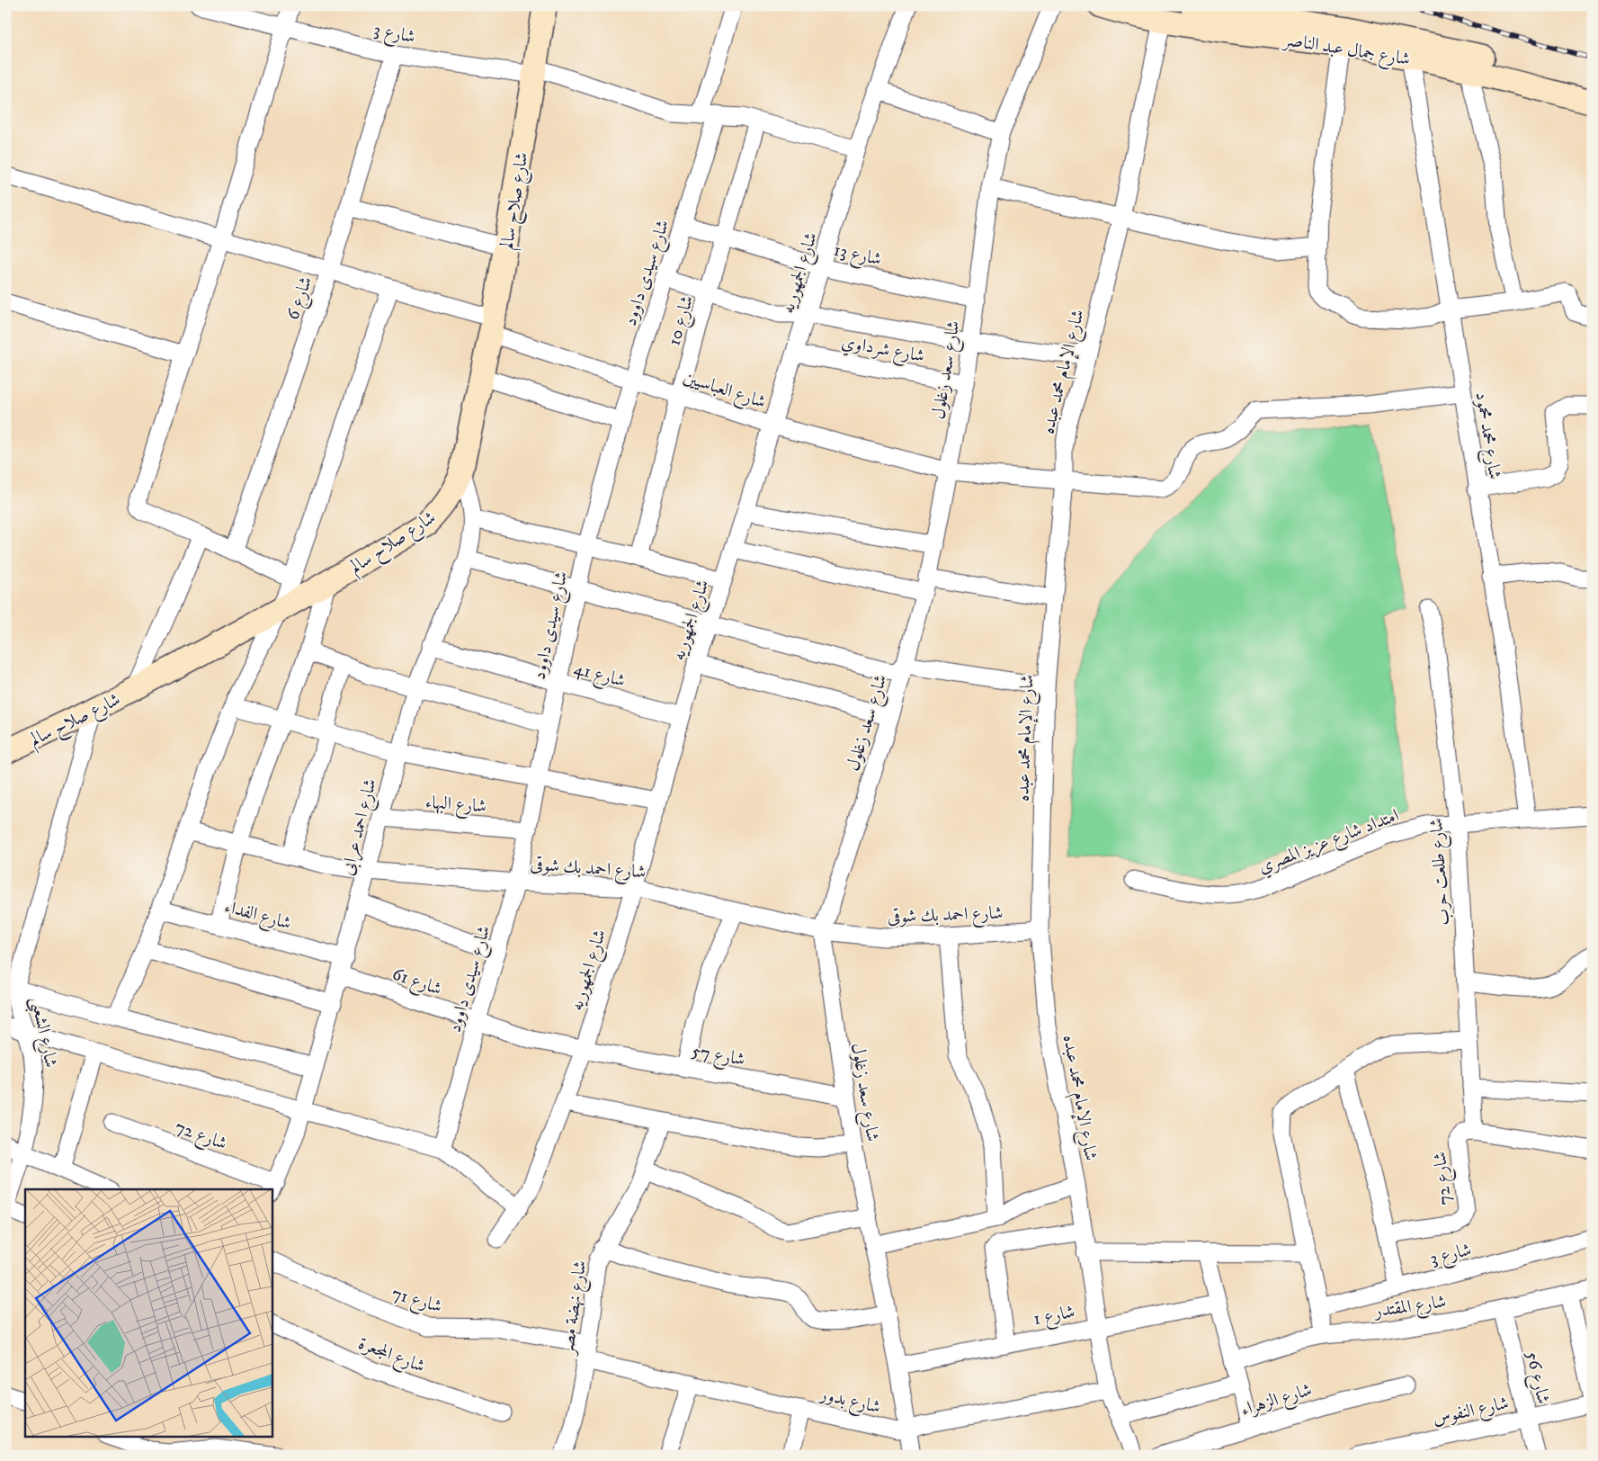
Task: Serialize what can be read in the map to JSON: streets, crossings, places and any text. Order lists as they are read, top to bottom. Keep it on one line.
{"streets":{"street":["شارع 3","شارع جمال عبد الناصر","شارع صلاح سالم","شارع 13","شارع سيدى داوود","شارع الجمهوريه","شارع 6","شارع 10","شارع شرداوي","شارع سعد زغلول","شارع الإمام محمد عبده","شارع العباسيين","شارع محمد محمود","شارع 41","شارع البهاء","شارع احمد عرابى","امتداد شارع عزيز المصري","شارع احمد بك شوقى","شارع طلعت حرب","شارع الفداء","شارع 61","شارع الشعبى","شارع 57","شارع 72","شارع 71","شارع المقتدر","شارع نهضة مصر","شارع 1","شارع المجعرة","شارع 56","شارع الزهراء","شارع بدور","شارع النفوس"]},"crossings":[["شارع 3","شارع صلاح سالم"],["شارع 3","شارع سيدى داوود"],["شارع 3","شارع الجمهوريه"],["شارع 3","شارع 6"],["شارع 3","شارع 10"],["شارع جمال عبد الناصر","شارع الإمام محمد عبده"],["شارع جمال عبد الناصر","شارع محمد محمود"],["شارع صلاح سالم","شارع العباسيين"],["شارع صلاح سالم","شارع احمد عرابى"],["شارع صلاح سالم","شارع الشعبى"],["شارع 13","شارع سيدى داوود"],["شارع 13","شارع الجمهوريه"],["شارع 13","شارع 10"],["شارع 13","شارع سعد زغلول"],["شارع سيدى داوود","شارع العباسيين"],["شارع سيدى داوود","شارع 41"],["شارع سيدى داوود","شارع البهاء"],["شارع سيدى داوود","شارع احمد بك شوقى"],["شارع سيدى داوود","شارع 61"],["شارع الجمهوريه","شارع شرداوي"],["شارع الجمهوريه","شارع العباسيين"],["شارع الجمهوريه","شارع 41"],["شارع الجمهوريه","شارع احمد بك شوقى"],["شارع الجمهوريه","شارع 61"],["شارع الجمهوريه","شارع 57"],["شارع 6","شارع العباسيين"],["شارع 10","شارع العباسيين"],["شارع شرداوي","شارع سعد زغلول"],["شارع سعد زغلول","شارع العباسيين"],["شارع سعد زغلول","شارع احمد بك شوقى"],["شارع سعد زغلول","شارع 57"],["شارع سعد زغلول","شارع 1"],["شارع سعد زغلول","شارع بدور"],["شارع الإمام محمد عبده","شارع العباسيين"],["شارع الإمام محمد عبده","شارع احمد بك شوقى"],["شارع الإمام محمد عبده","شارع 1"],["شارع الإمام محمد عبده","شارع بدور"],["شارع العباسيين","شارع محمد محمود"],["شارع محمد محمود","امتداد شارع عزيز المصري"],["شارع 41","شارع احمد عرابى"],["شارع البهاء","شارع احمد عرابى"],["شارع احمد عرابى","شارع احمد بك شوقى"],["شارع احمد عرابى","شارع الفداء"],["شارع احمد عرابى","شارع 61"],["شارع احمد عرابى","شارع 72"],["امتداد شارع عزيز المصري","شارع طلعت حرب"],["شارع طلعت حرب","شارع 72"],["شارع 61","شارع 57"],["شارع 71","شارع نهضة مصر"],["شارع 71","شارع بدور"],["شارع المقتدر","شارع 56"],["شارع نهضة مصر","شارع بدور"],["شارع 56","شارع النفوس"]]}
